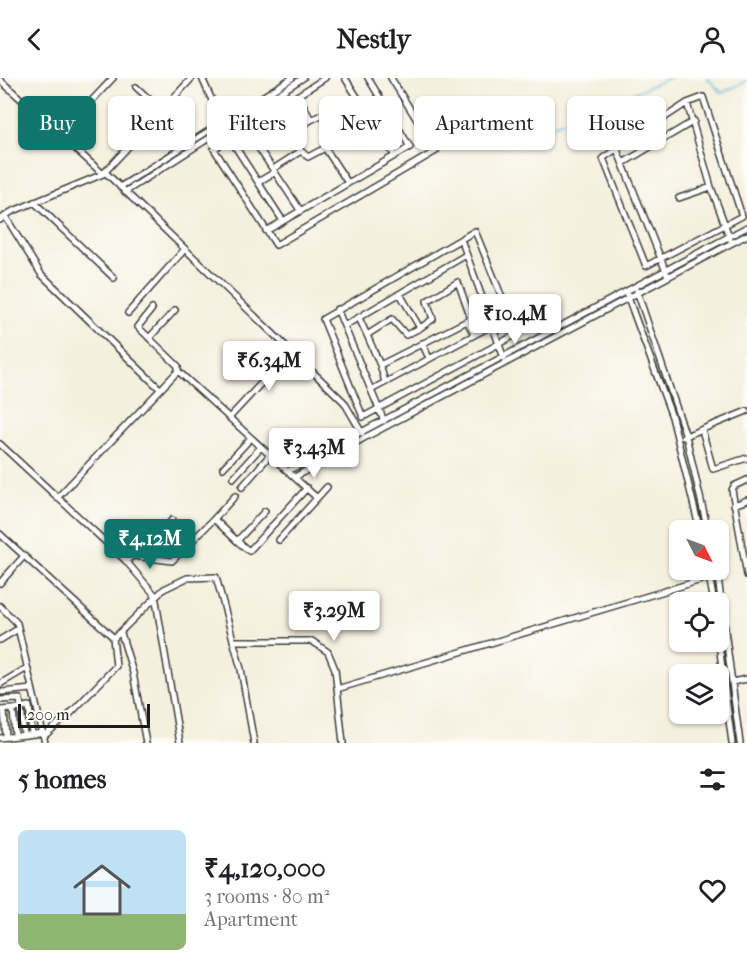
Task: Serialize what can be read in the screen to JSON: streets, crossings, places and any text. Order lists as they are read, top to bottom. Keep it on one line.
{"scale_bar":"200 m","north":"bottom right","page":{"header":"Nestly","chip":["Buy","Rent","Filters","New","Apartment","House"],"price":["₹10.4M","₹6.34M","₹3.43M","₹4.12M","₹3.29M"],"scale":"200 m","heading":"5 homes","list":[{"name":"₹4,120,000","note":"3 rooms · 80 m² · Apartment"}]}}
